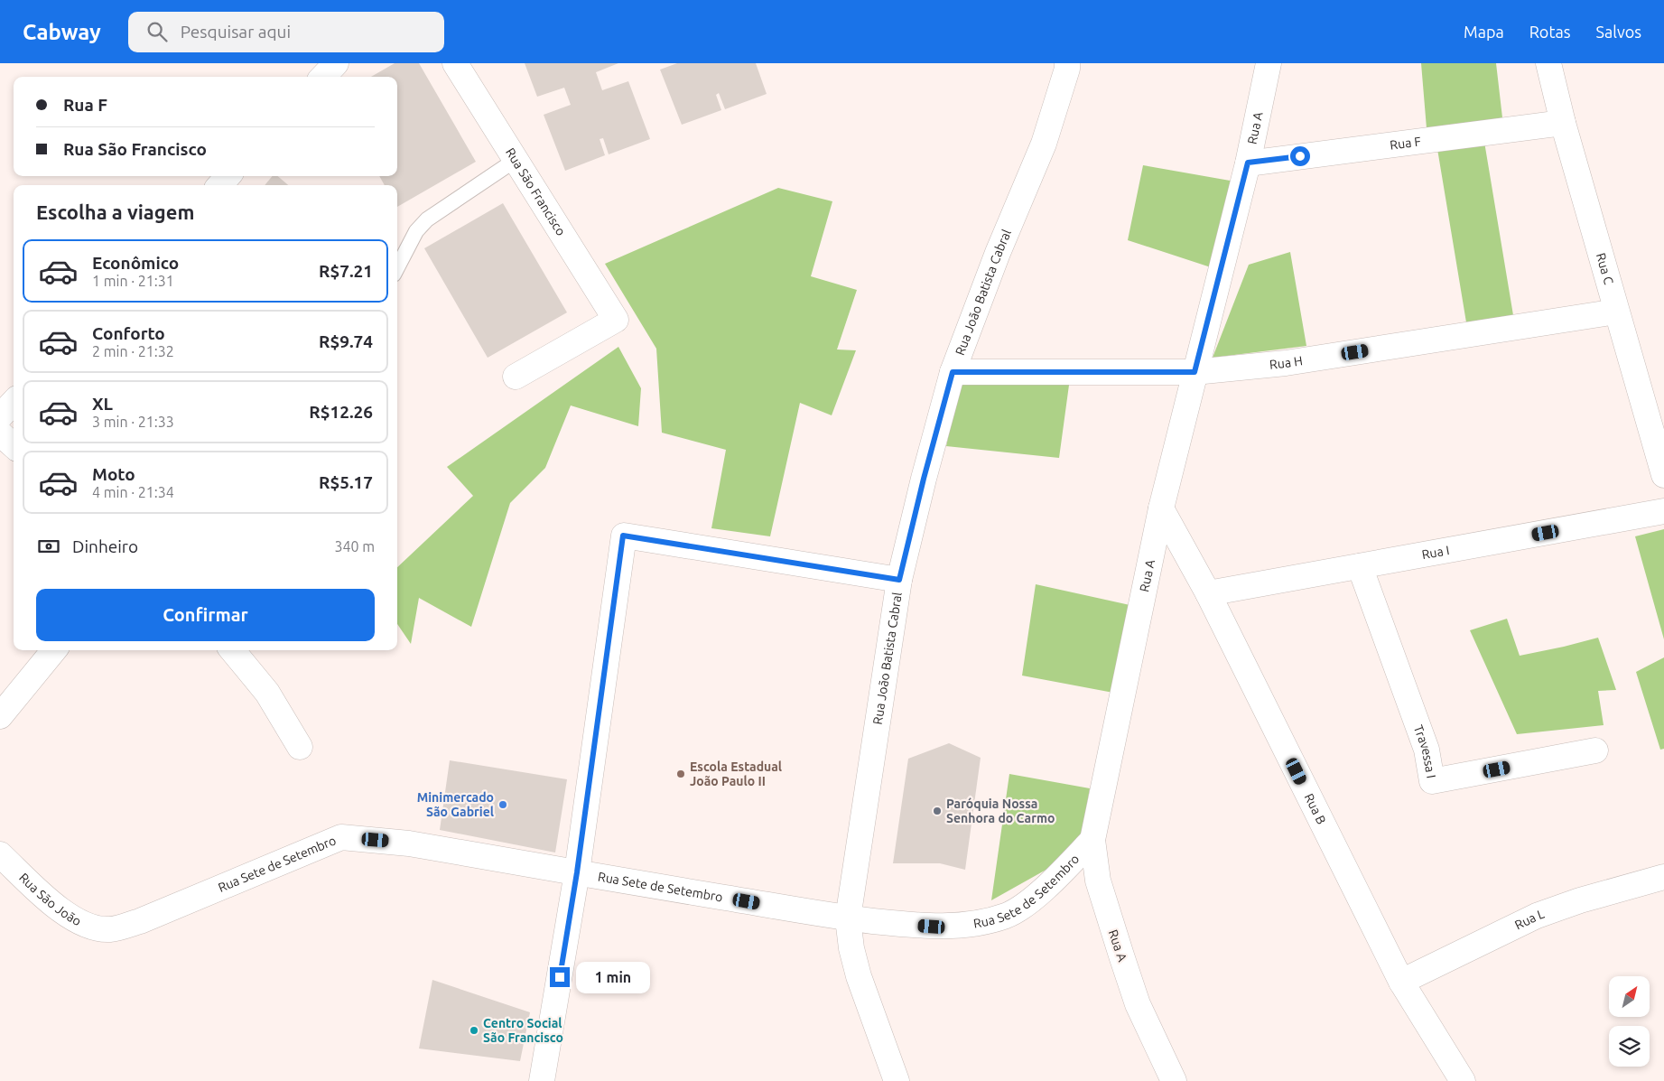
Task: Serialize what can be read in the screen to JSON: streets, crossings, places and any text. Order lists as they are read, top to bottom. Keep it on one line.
{"streets":{"street":["Rua A","Rua F","Rua São Francisco","Rua C","Rua João Batista Cabral","Rua H","Rua I","Travessa I","Rua B","Rua Sete de Setembro","Rua São João","Rua L"]},"crossings":[["Rua A","Rua F"],["Rua A","Rua H"],["Rua A","Rua B"],["Rua A","Rua Sete de Setembro"],["Rua F","Rua C"],["Rua C","Rua H"],["Rua João Batista Cabral","Rua H"],["Rua João Batista Cabral","Rua Sete de Setembro"],["Rua I","Travessa I"],["Rua I","Rua B"],["Rua B","Rua L"],["Rua Sete de Setembro","Rua São João"]],"places":["Escola Estadual João Paulo II","Minimercado São Gabriel","Paróquia Nossa Senhora do Carmo","Centro Social São Francisco"],"north":"top right","page":{"header":"Cabway","search":"Pesquisar aqui","nav":["Mapa","Rotas","Salvos"],"banner":["Rua F","Rua São Francisco"],"heading":"Escolha a viagem","list":[{"name":"Econômico","note":"1 min · 21:31","value":"R$7.21"},{"name":"Conforto","note":"2 min · 21:32","value":"R$9.74"},{"name":"XL","note":"3 min · 21:33","value":"R$12.26"},{"name":"Moto","note":"4 min · 21:34","value":"R$5.17"}],"pay":["Dinheiro","340 m"],"buttons":"Confirmar","bubble":"1 min"}}
